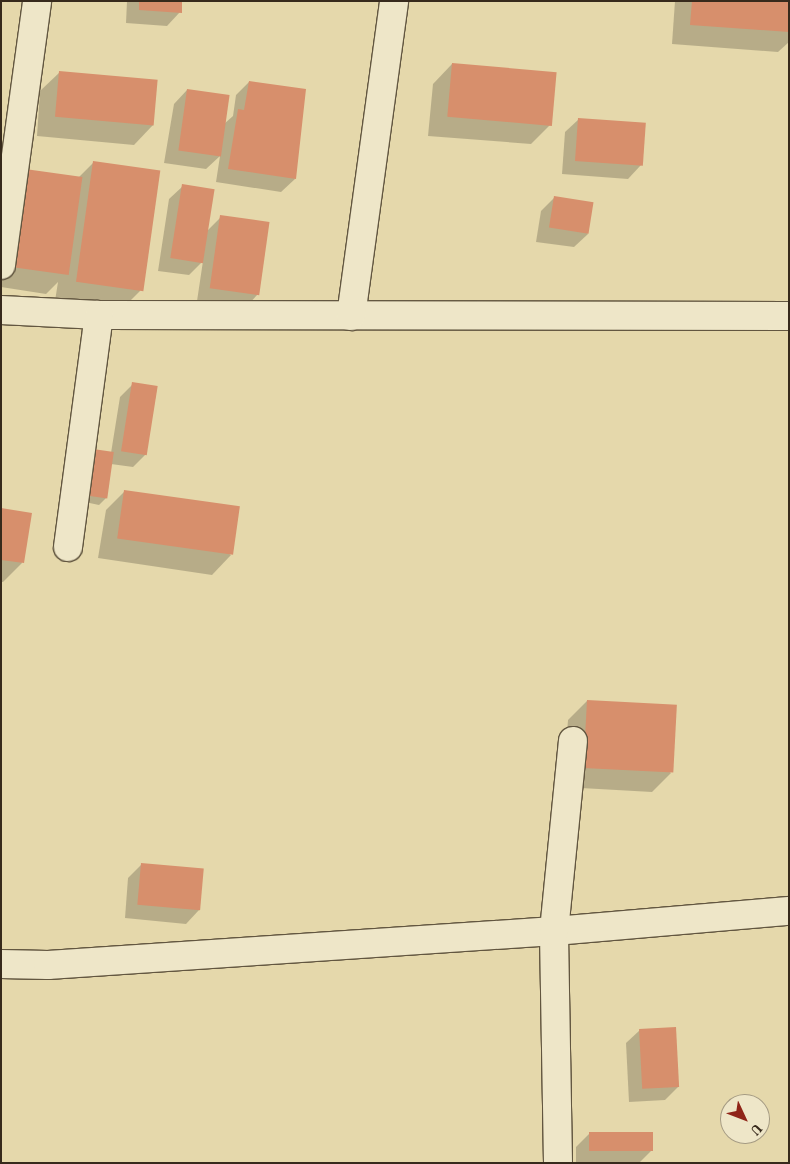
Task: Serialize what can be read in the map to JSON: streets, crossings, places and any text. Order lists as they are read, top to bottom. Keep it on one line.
{"north":"bottom right"}
